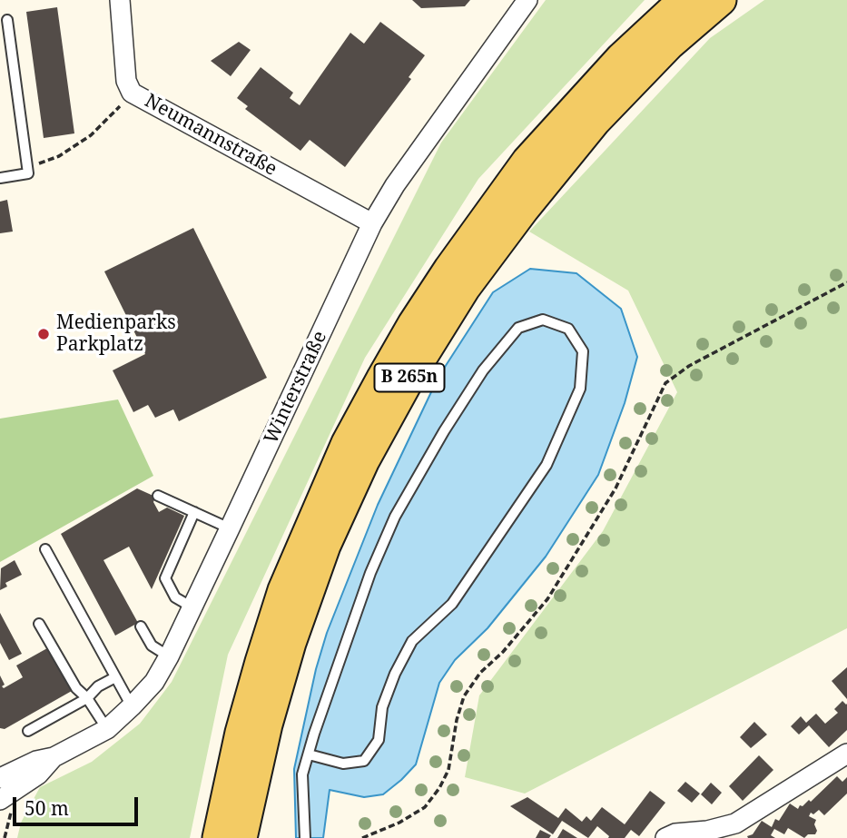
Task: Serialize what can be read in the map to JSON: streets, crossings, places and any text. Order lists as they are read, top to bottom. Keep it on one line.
{"streets":{"main road":["B 265n"],"street":["Neumannstraße","Winterstraße"]},"crossings":[["Neumannstraße","Winterstraße"]],"places":["Medienparks Parkplatz"],"scale_bar":"50 m"}
